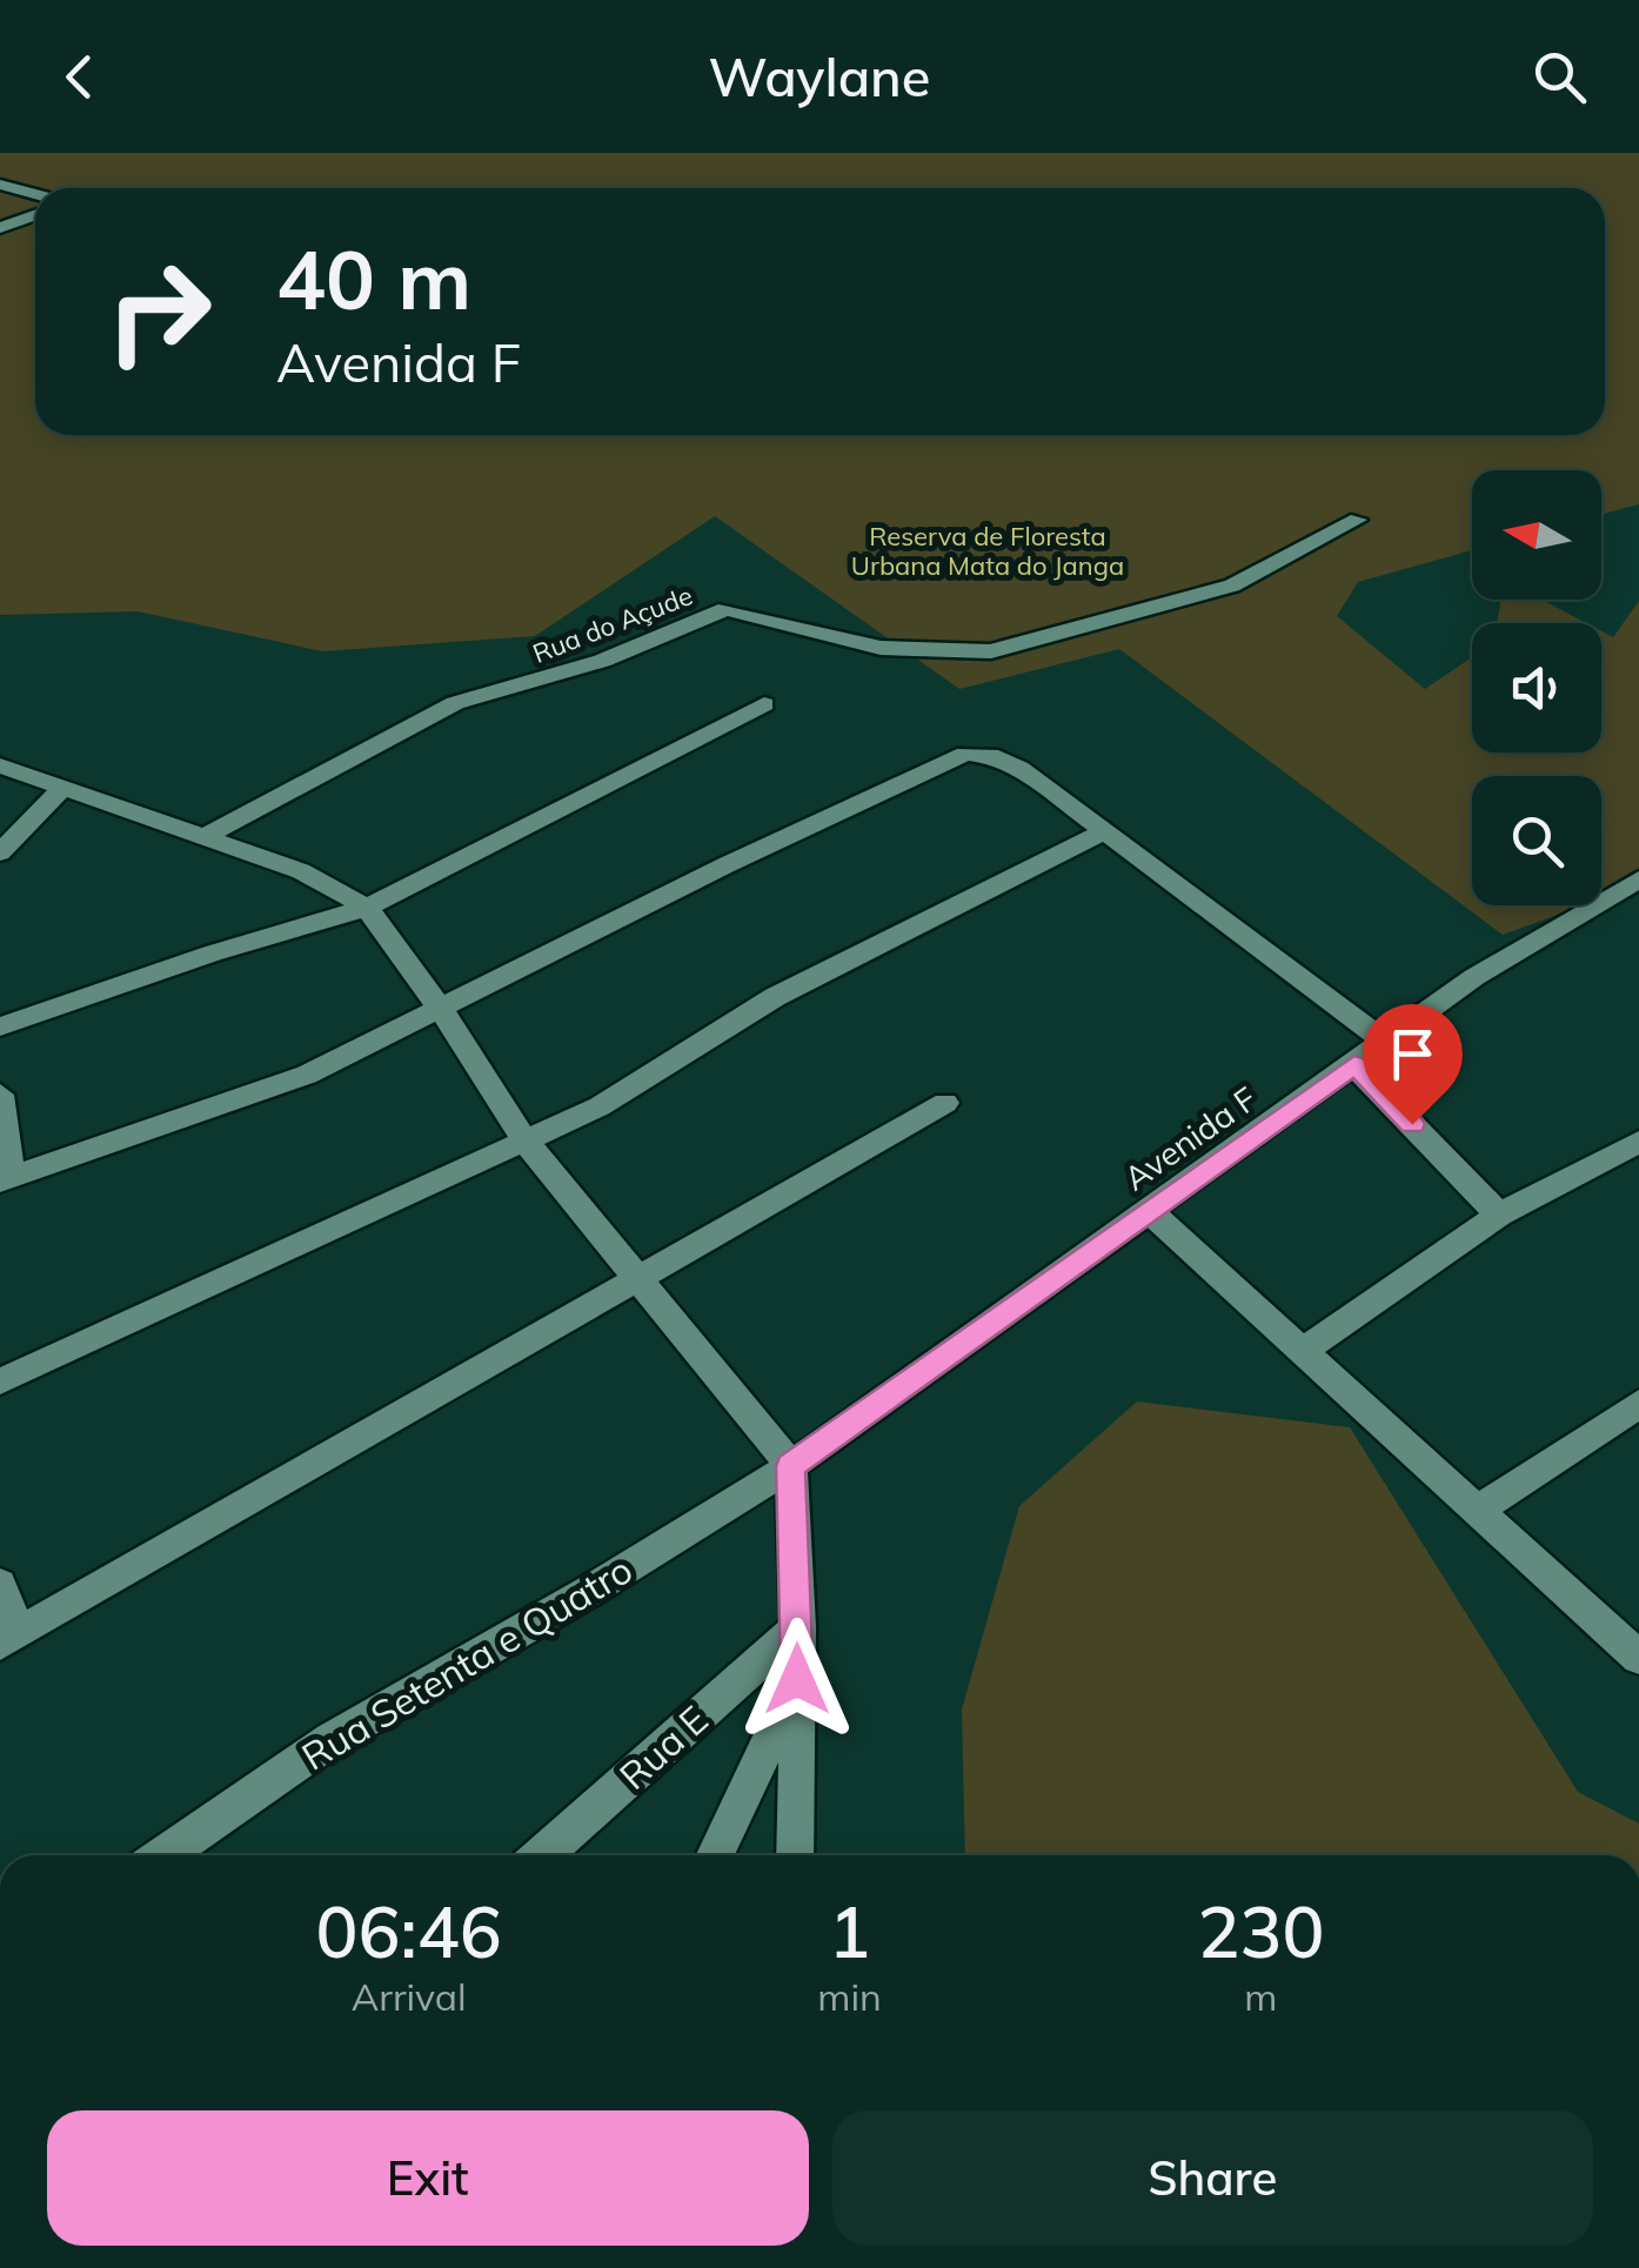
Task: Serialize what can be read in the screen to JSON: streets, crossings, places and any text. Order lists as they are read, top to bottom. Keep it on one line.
{"streets":{"street":["Rua do Açude","Avenida F","Rua Setenta e Quatro","Rua E"]},"crossings":[["Avenida F","Rua Setenta e Quatro"]],"parks":["Reserva de Floresta Urbana Mata do Janga"],"north":"left","page":{"header":"Waylane","turn":["40 m","Avenida F"],"eta":["06:46","Arrival","1","min","230","m"],"buttons":["Exit","Share"]}}
